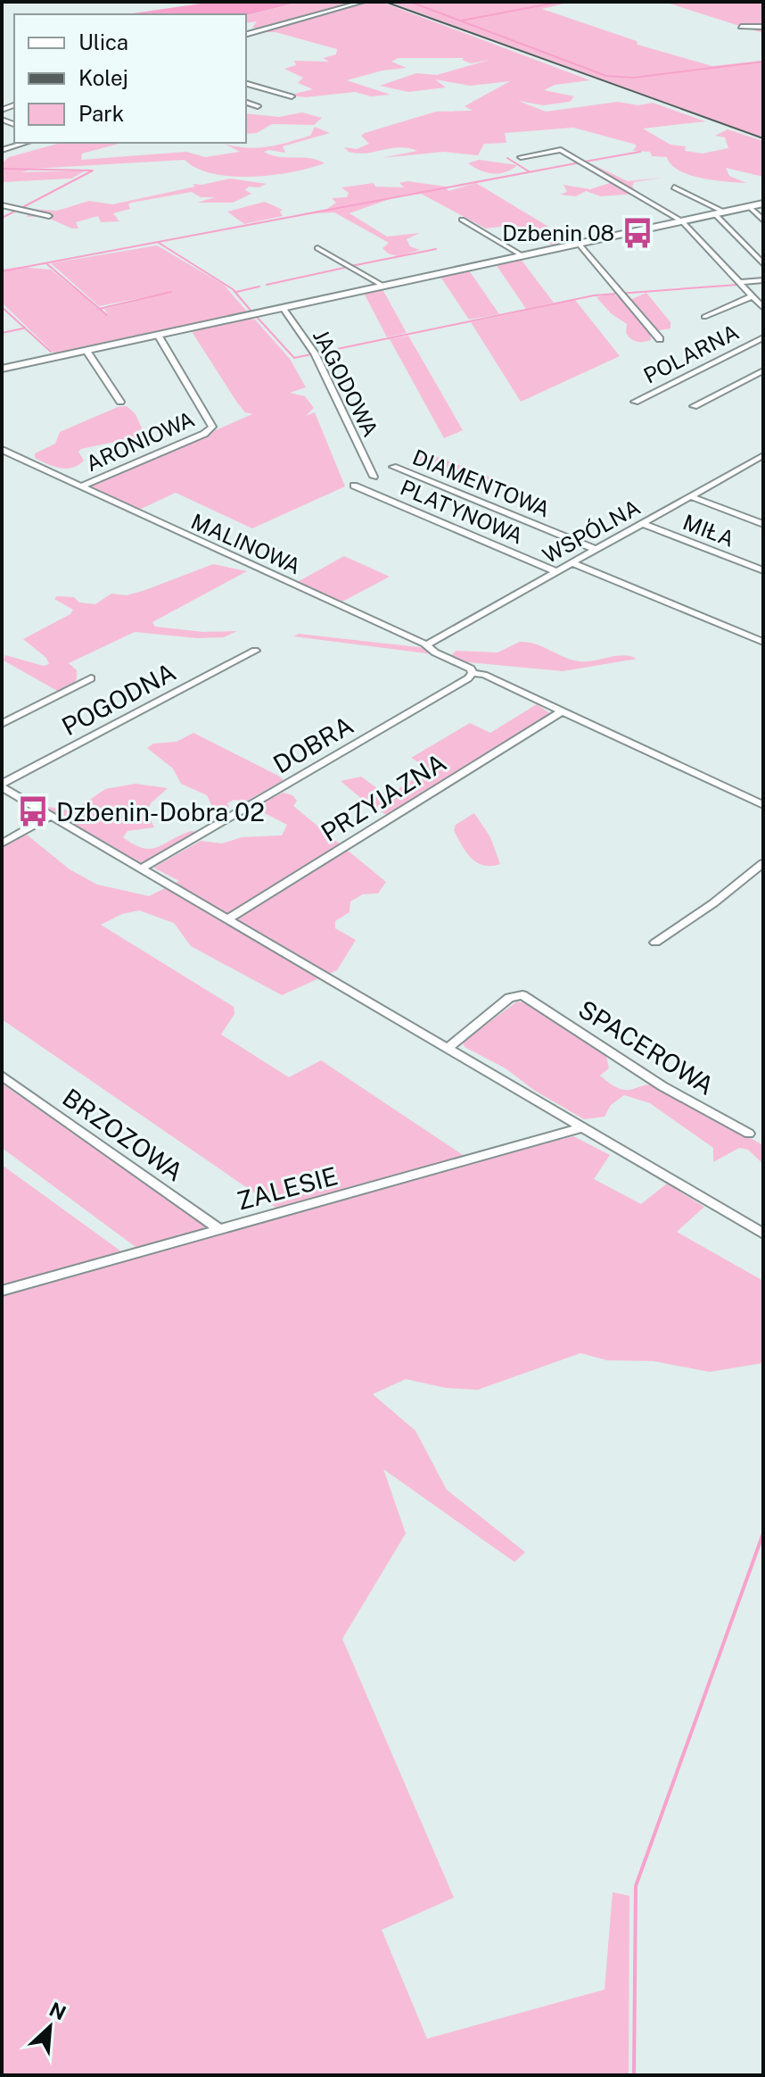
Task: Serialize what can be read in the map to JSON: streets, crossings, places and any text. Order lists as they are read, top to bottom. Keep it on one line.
{"streets":{"street":["POLARNA","JAGODOWA","ARONIOWA","DIAMENTOWA","PLATYNOWA","MIŁA","WSPÓLNA","MALINOWA","POGODNA","DOBRA","PRZYJAZNA","SPACEROWA","BRZOZOWA","ZALESIE"]},"crossings":[["ARONIOWA","MALINOWA"],["DIAMENTOWA","WSPÓLNA"],["PLATYNOWA","WSPÓLNA"],["MIŁA","WSPÓLNA"],["WSPÓLNA","MALINOWA"],["MALINOWA","DOBRA"],["MALINOWA","PRZYJAZNA"],["BRZOZOWA","ZALESIE"]],"places":{"bus stop":["Dzbenin 08","Dzbenin-Dobra 02"]},"legend":["Ulica","Kolej","Park"],"north":"top right"}
